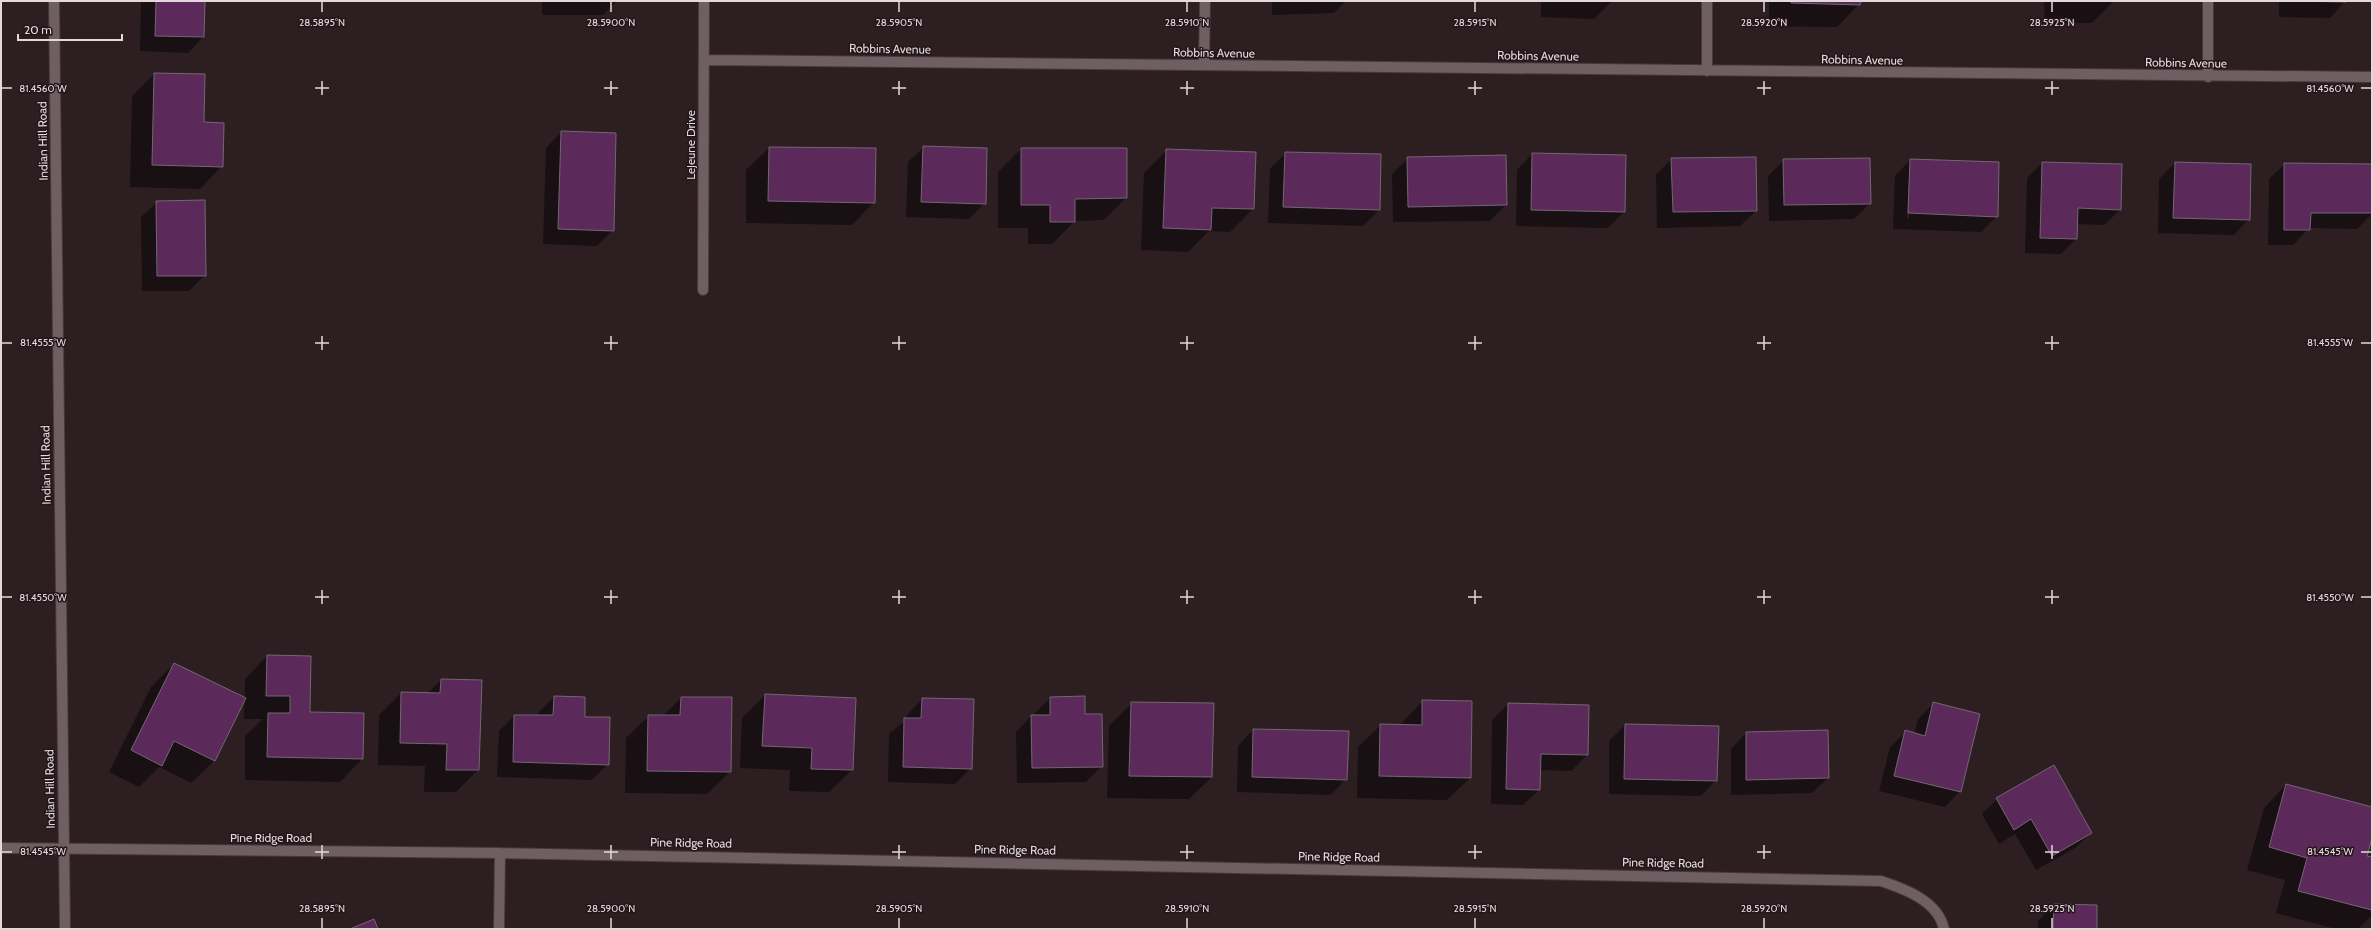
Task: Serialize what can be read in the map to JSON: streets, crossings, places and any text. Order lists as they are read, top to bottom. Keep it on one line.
{"streets":{"street":["Robbins Avenue","Indian Hill Road","LeJeune Drive","Pine Ridge Road"]},"crossings":[["Robbins Avenue","LeJeune Drive"],["Indian Hill Road","Pine Ridge Road"]],"scale_bar":"20 m","coordinates":["28.5895°N","28.5900°N","28.5905°N","28.5910°N","28.5915°N","28.5920°N","28.5925°N","81.4560°W","81.4555°W","81.4550°W","81.4545°W"]}
